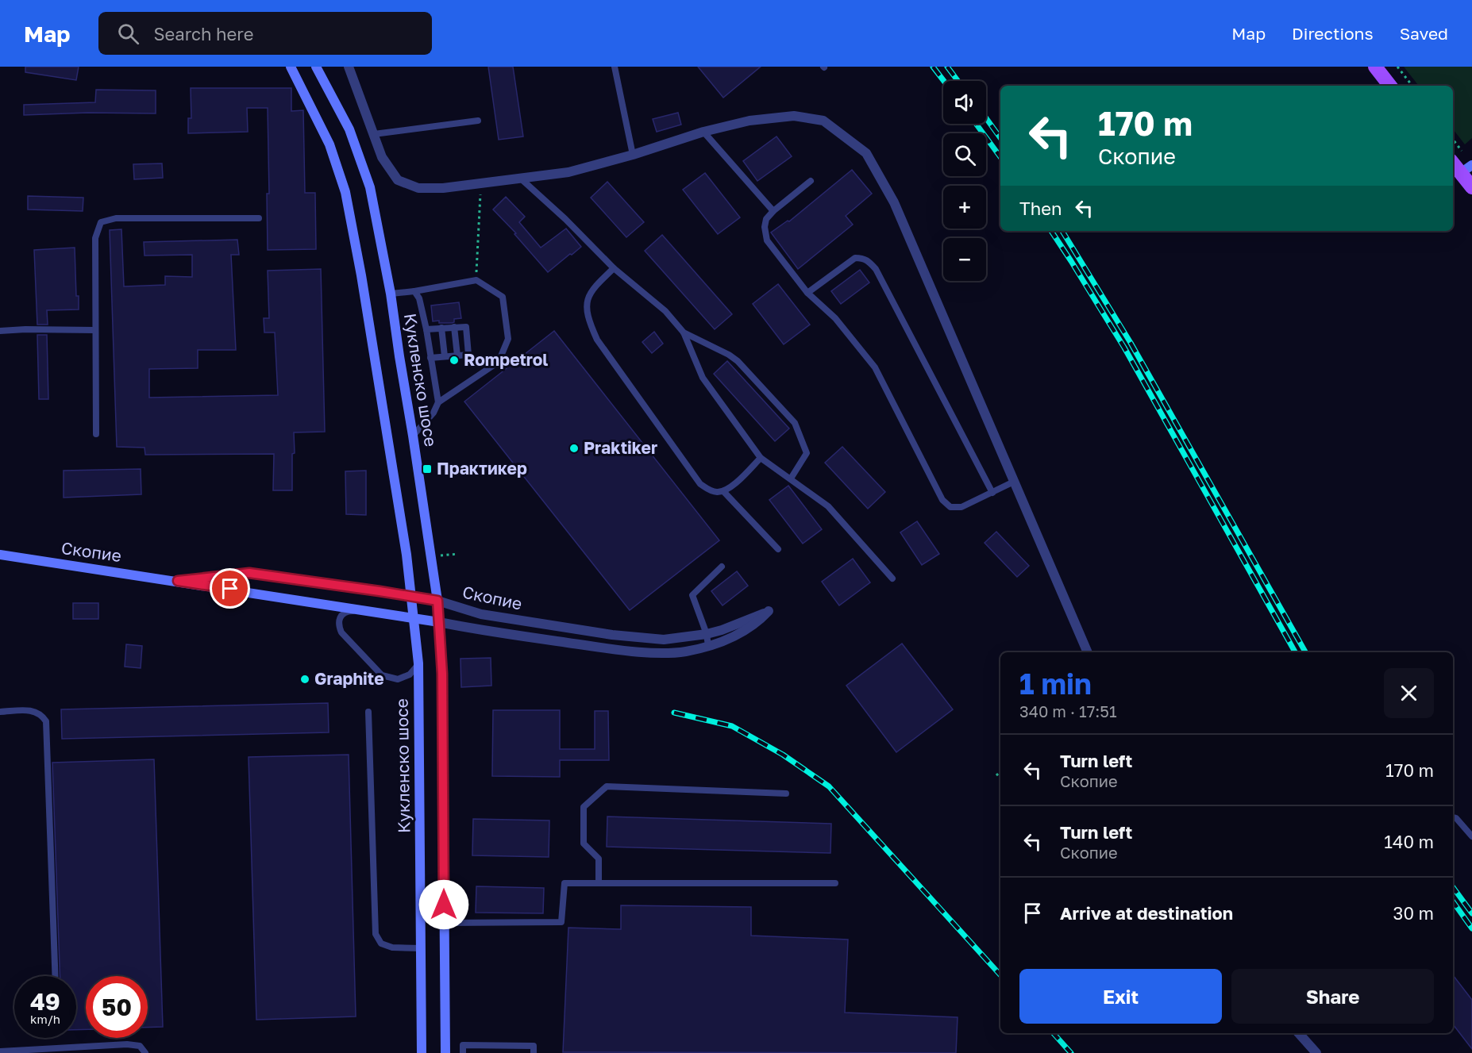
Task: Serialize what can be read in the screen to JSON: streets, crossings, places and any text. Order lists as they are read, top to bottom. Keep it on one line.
{"streets":{"main road":["Кукленско шосе","Скопие"]},"crossings":[["Кукленско шосе","Скопие"]],"places":{"other":["Rompetrol","Praktiker","Graphite"],"transit":["Практикер"]},"page":{"header":"Map","search":"Search here","nav":["Map","Directions","Saved"],"map_buttons":["+","−"],"turn":["170 m","Скопие"],"then":"Then","heading":["1 min","340 m · 17:51"],"list":[{"name":"Turn left","note":"Скопие","value":"170 m"},{"name":"Turn left","note":"Скопие","value":"140 m"},{"name":"Arrive at destination","value":"30 m"}],"buttons":["Exit","Share"],"speed":"49 km/h","limit":"50"}}
